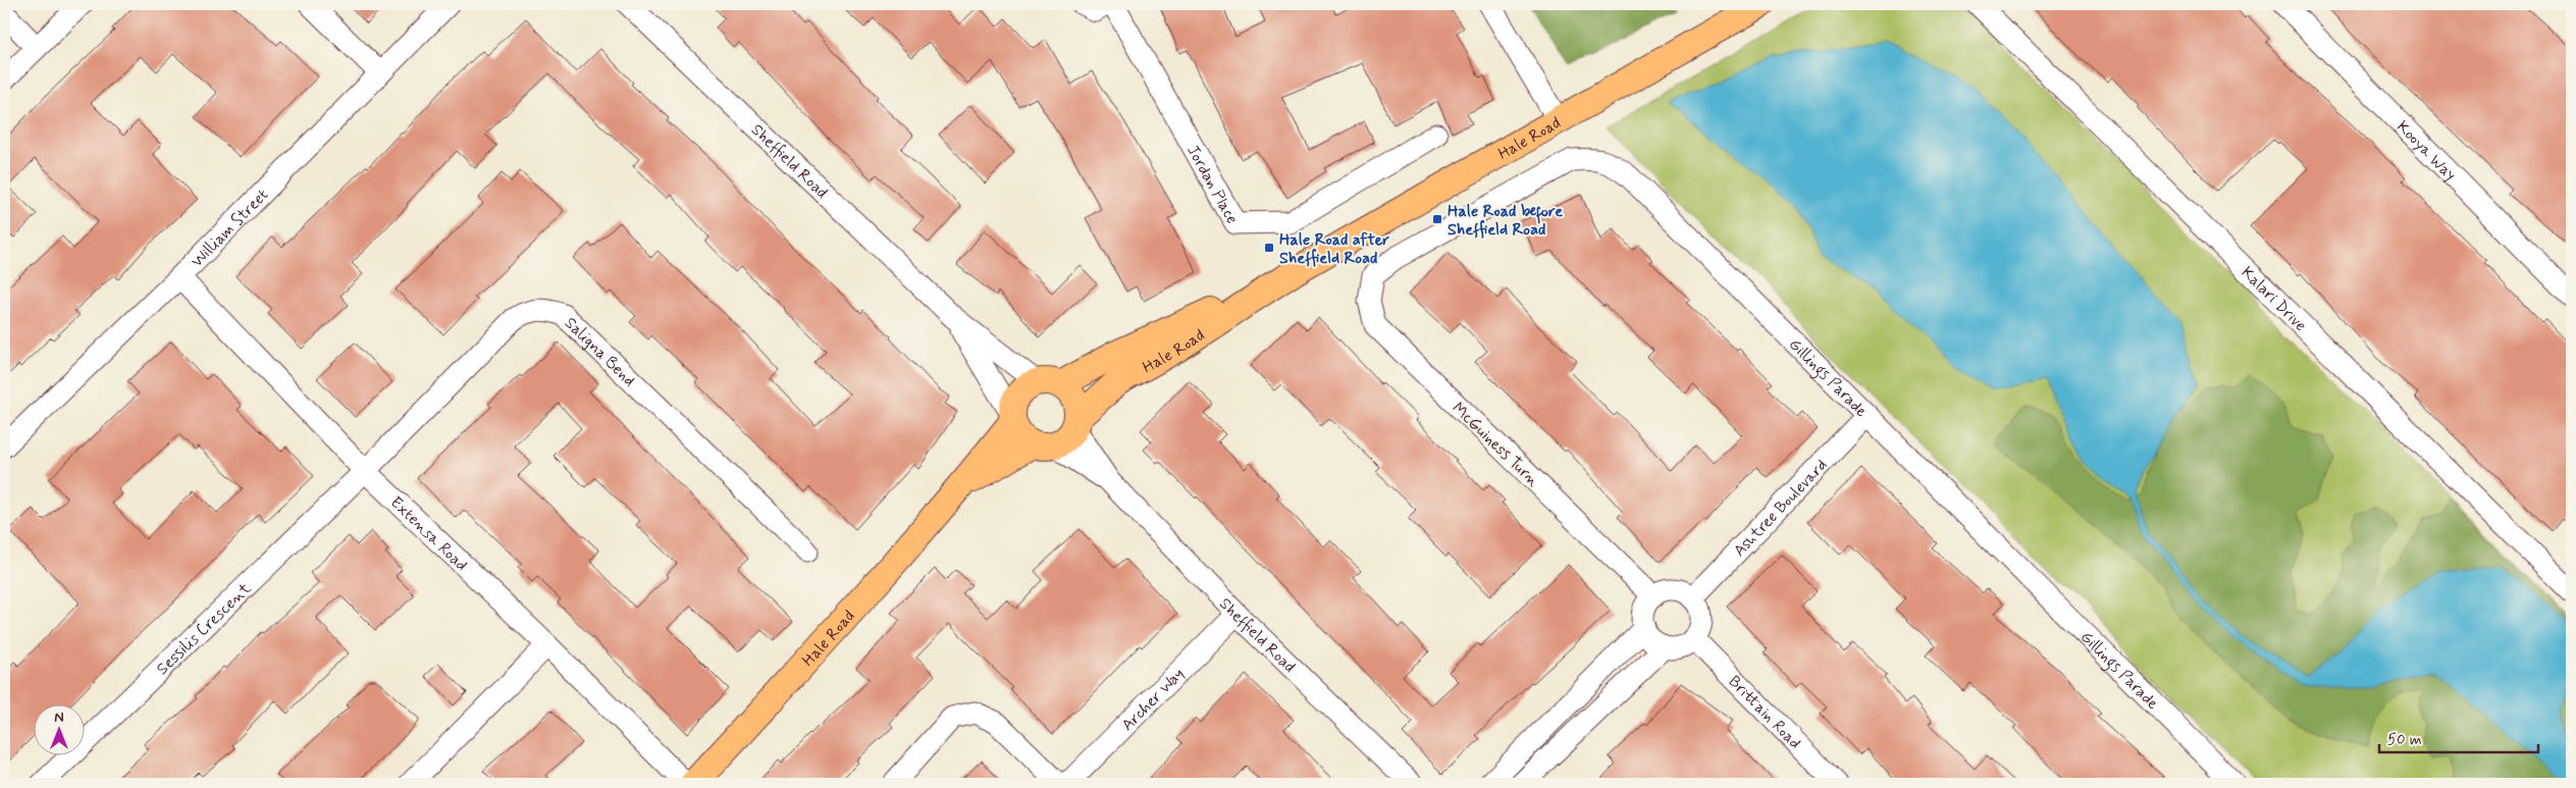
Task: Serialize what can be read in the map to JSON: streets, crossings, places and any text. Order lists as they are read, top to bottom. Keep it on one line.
{"streets":{"main road":["Hale Road"],"street":["Kooya Way","Sheffield Road","Jordan Place","William Street","Kalari Drive","Saligna Bend","Gillings Parade","McGuiness Turn","Ashtree Boulevard","Extensa Road","Sessilis Crescent","Archer Way","Brittain Road"]},"crossings":[["Hale Road","Sheffield Road"],["Sheffield Road","Archer Way"],["William Street","Extensa Road"],["Saligna Bend","Extensa Road"],["Saligna Bend","Sessilis Crescent"],["Gillings Parade","McGuiness Turn"],["Gillings Parade","Ashtree Boulevard"],["McGuiness Turn","Ashtree Boulevard"],["McGuiness Turn","Brittain Road"],["Ashtree Boulevard","Brittain Road"],["Extensa Road","Sessilis Crescent"]],"places":{"transit":["Hale Road before Sheffield Road","Hale Road after Sheffield Road"]},"scale_bar":"50 m","north":"top"}
